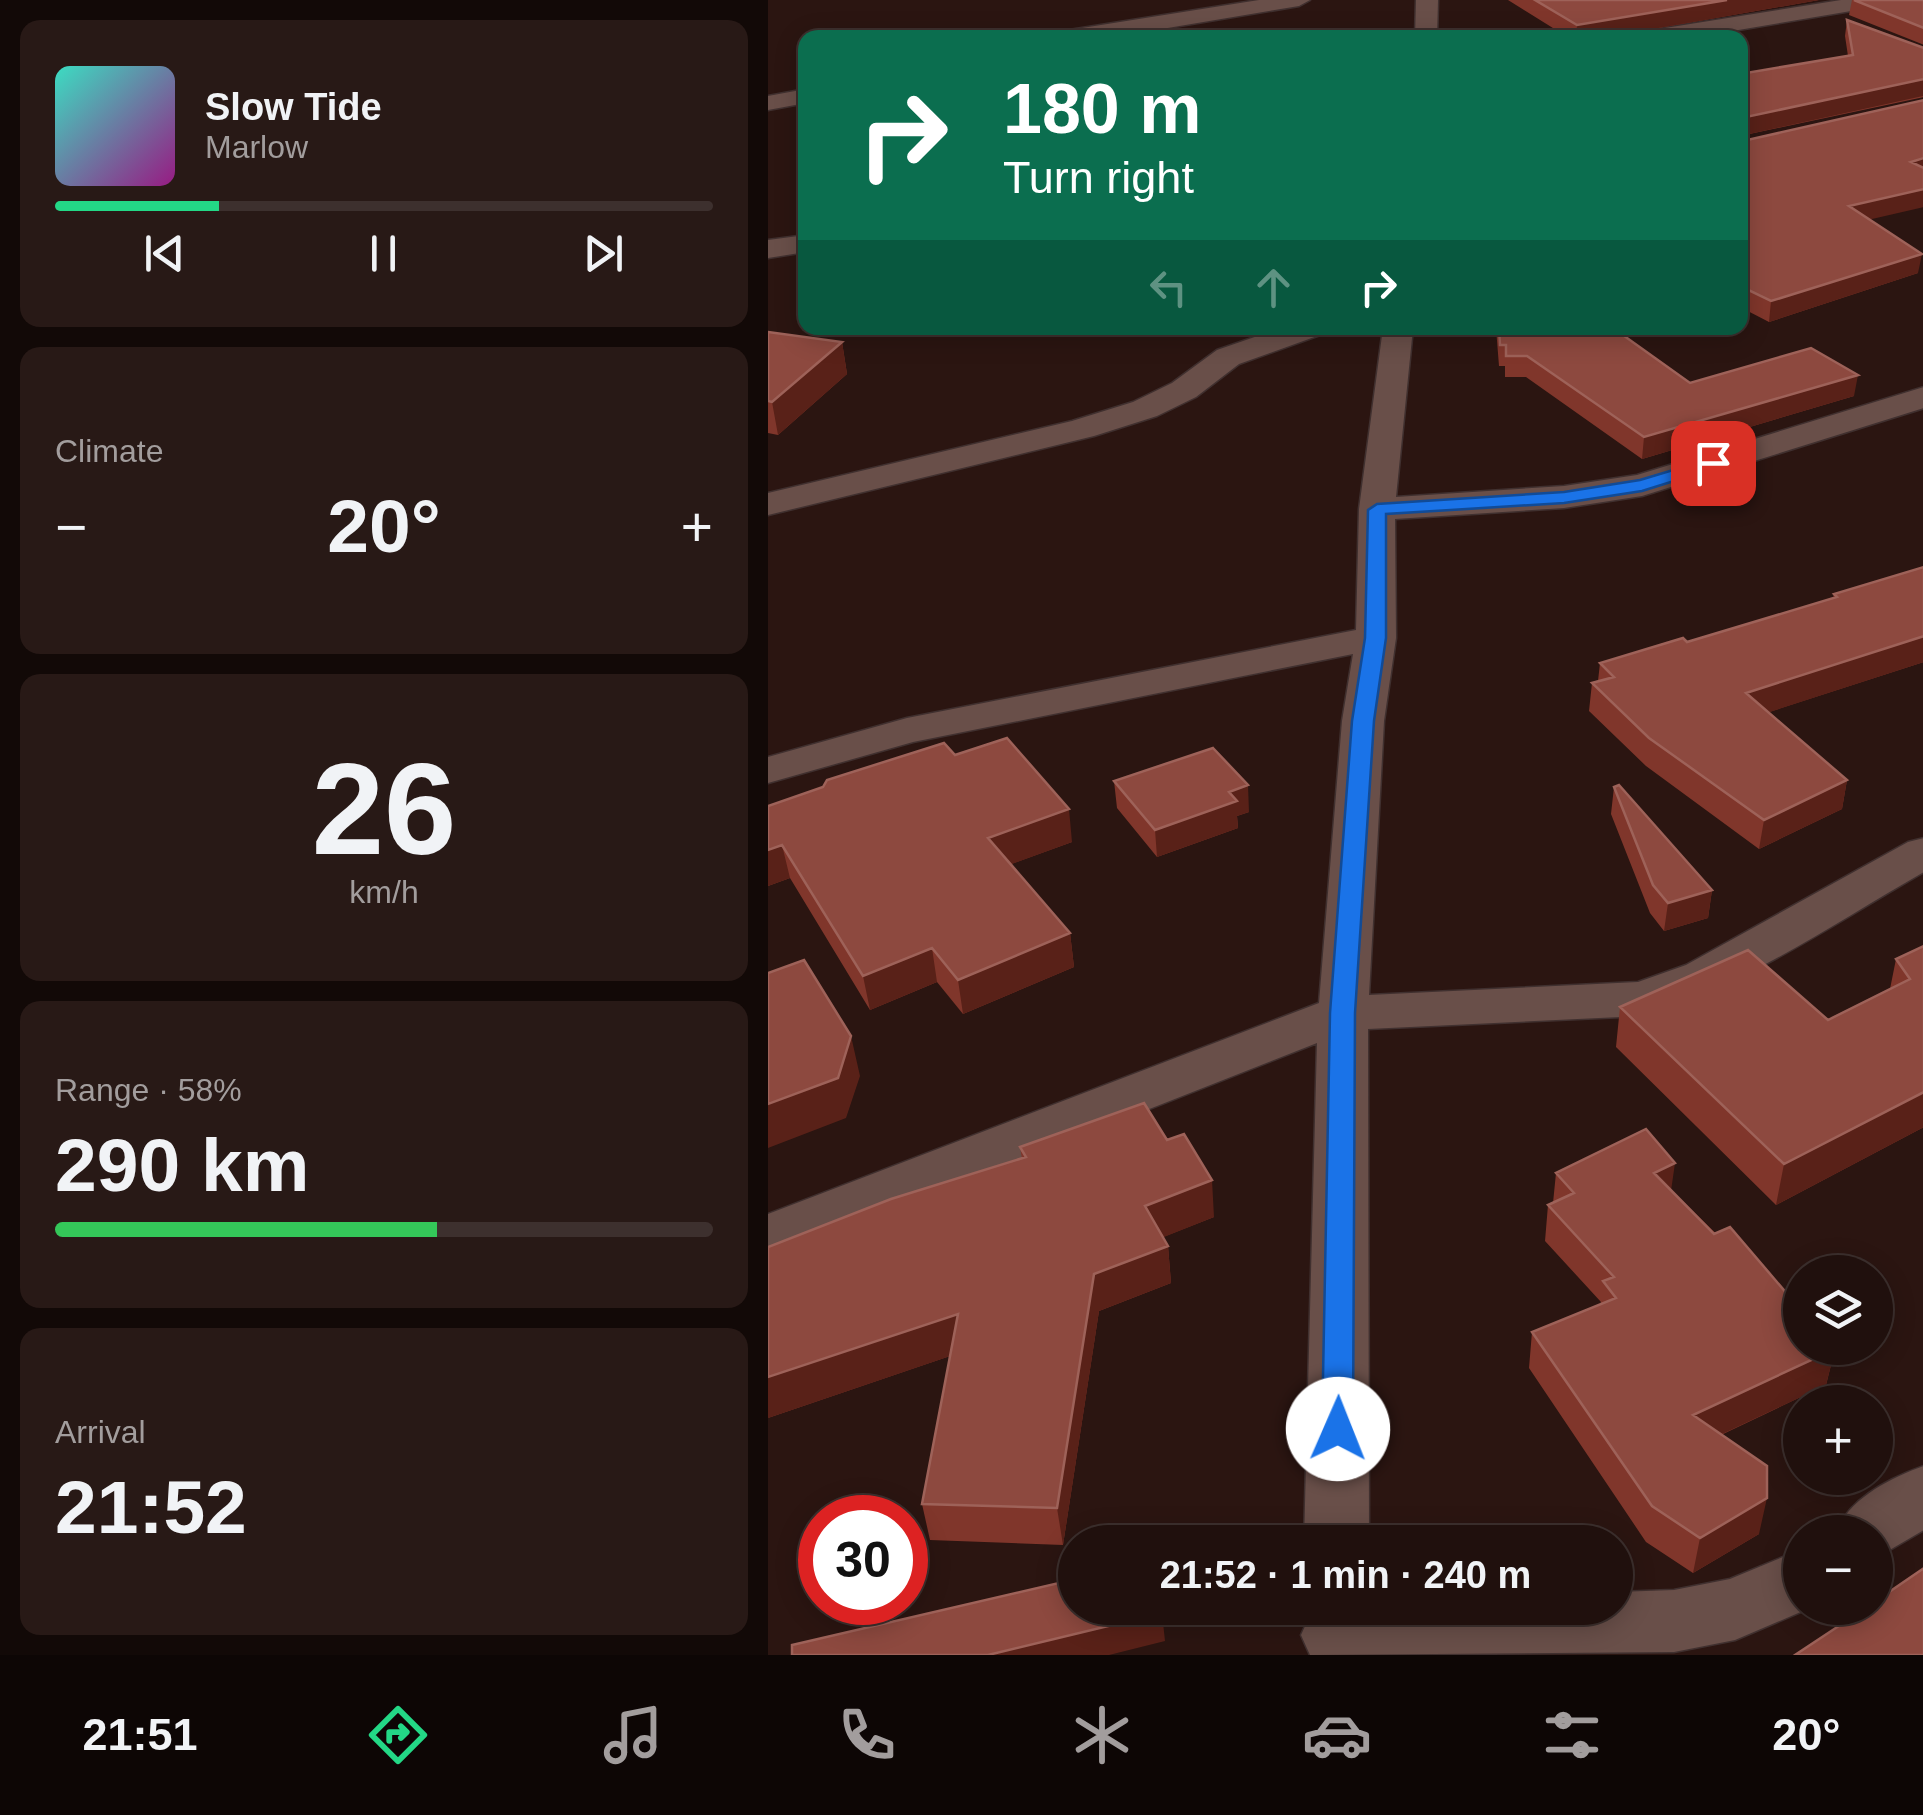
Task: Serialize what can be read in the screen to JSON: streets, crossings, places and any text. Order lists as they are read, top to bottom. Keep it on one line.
{"page":{"turn":["180 m","Turn right"],"song":["Slow Tide","Marlow"],"tile":["Climate",["26","km/h"],["Range · 58%","290 km"],["Arrival","21:52"]],"heat":["−","20°","+"],"map_buttons":["+","−"],"limit":"30","trip":"21:52 · 1 min · 240 m","tabs":["21:51","20°"]}}
